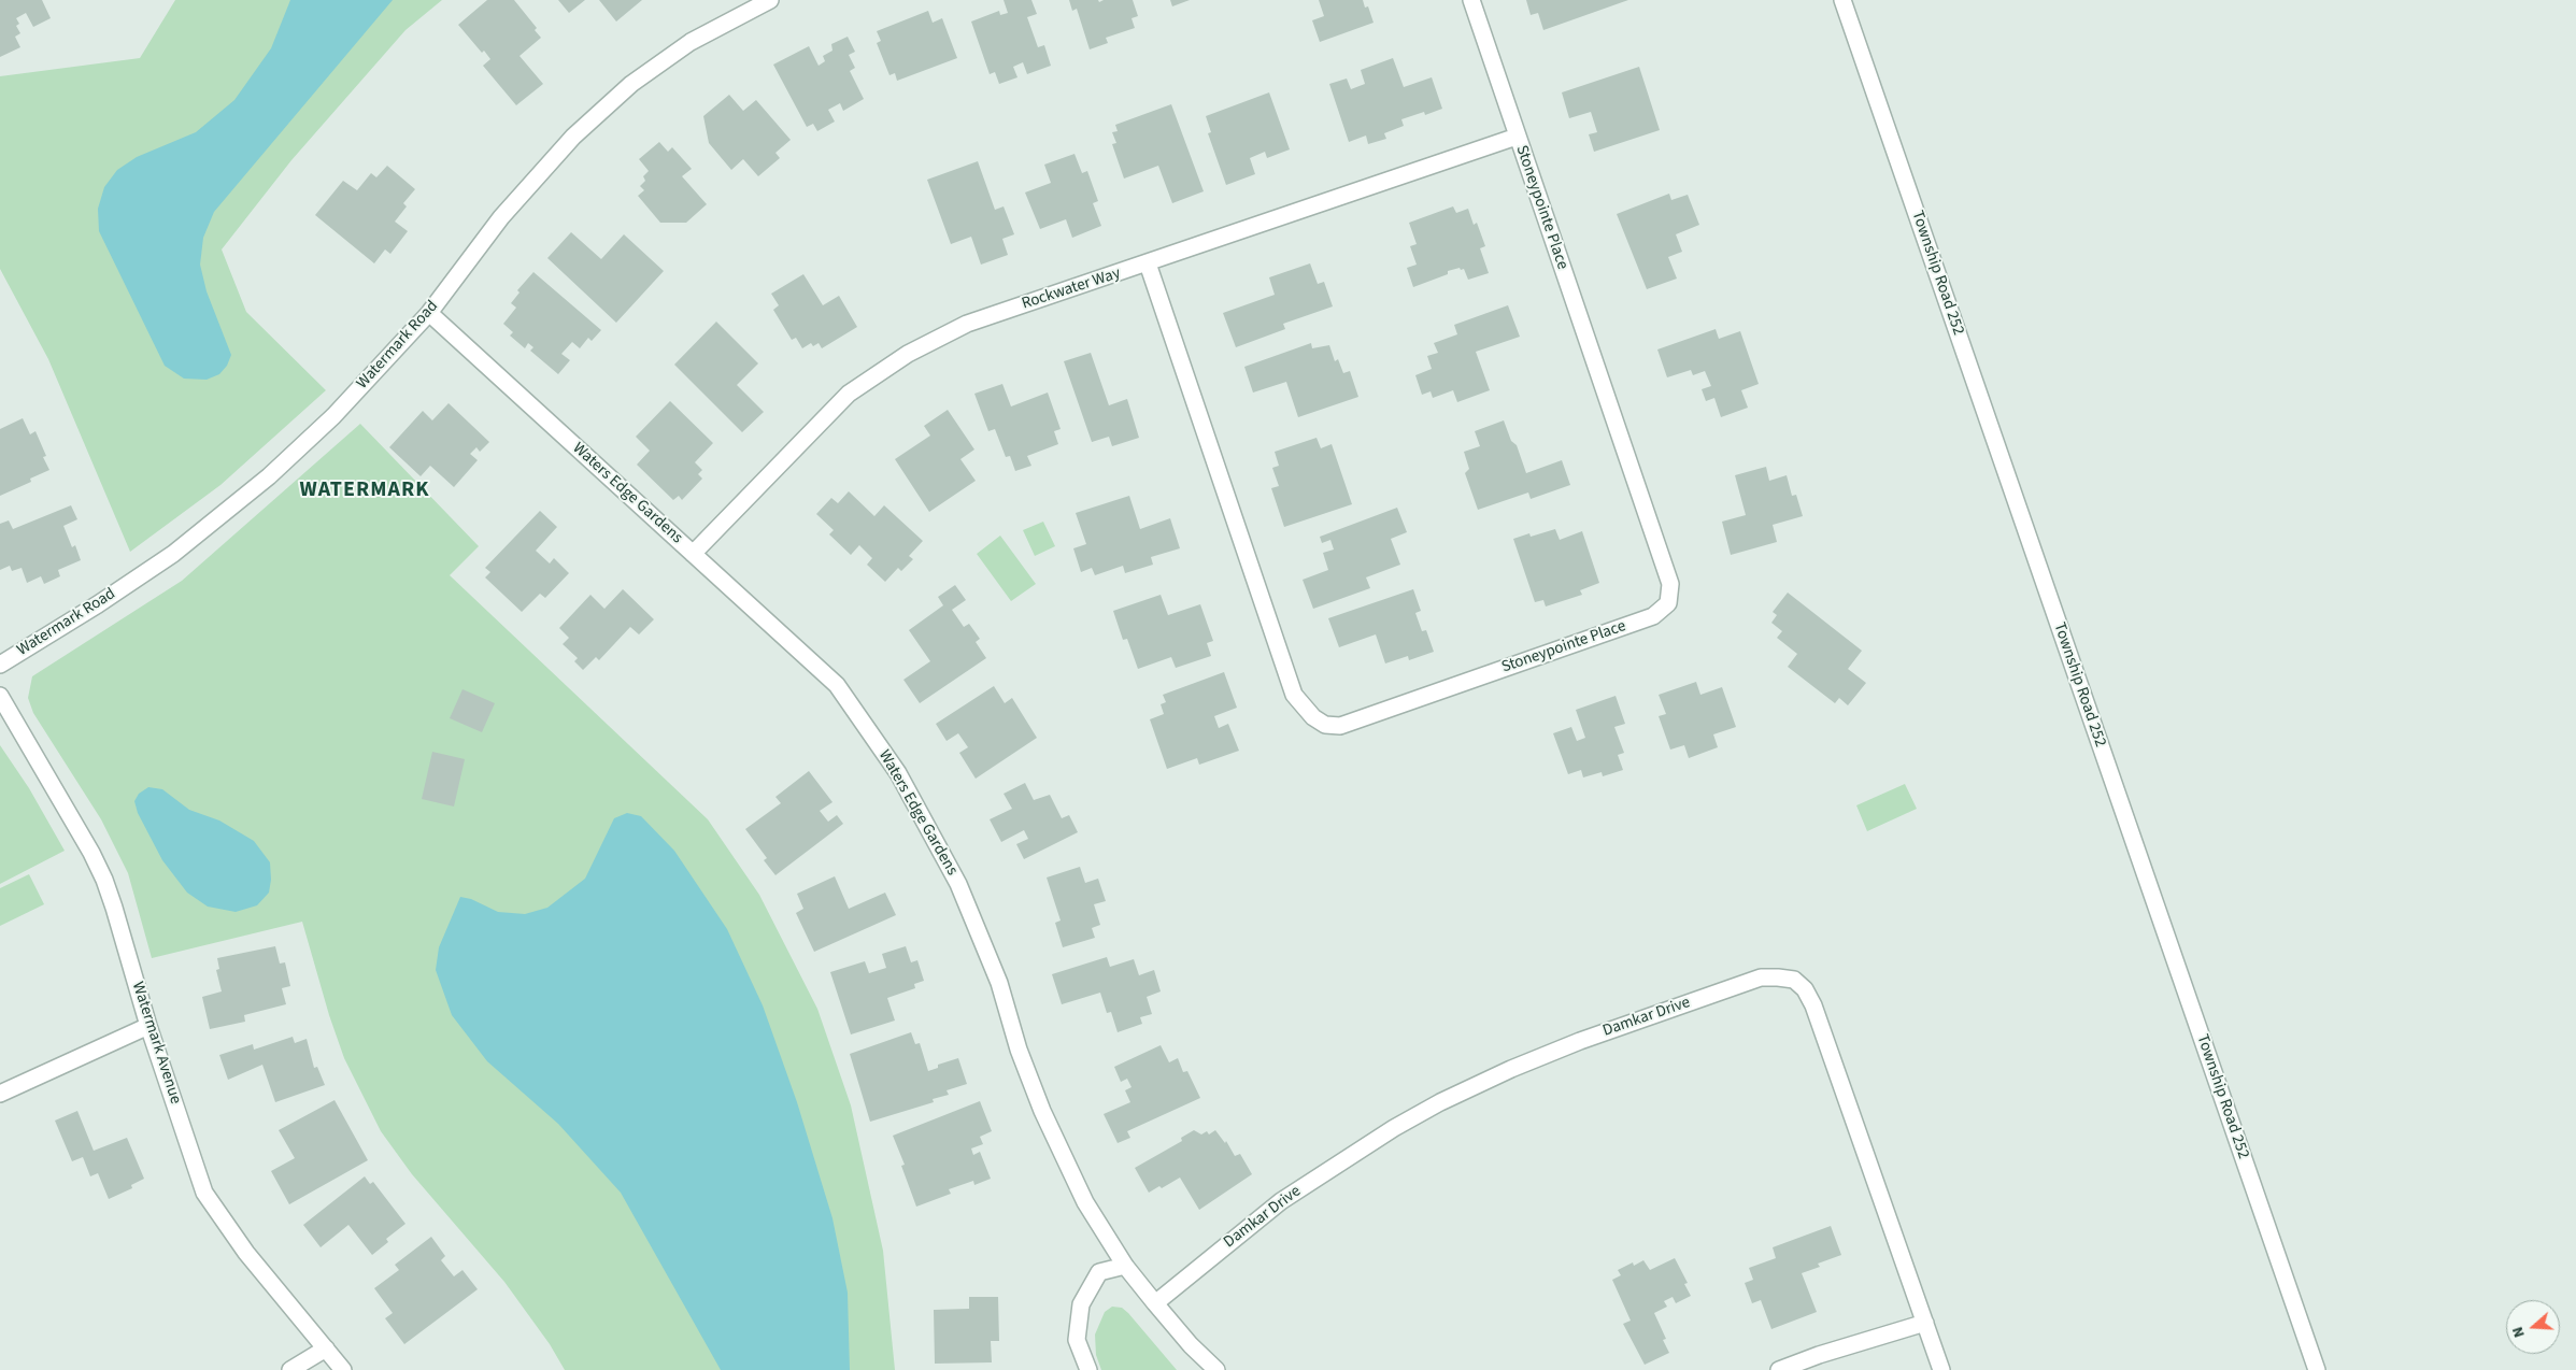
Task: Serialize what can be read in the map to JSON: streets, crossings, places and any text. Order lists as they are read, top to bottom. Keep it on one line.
{"streets":{"street":["Stoneypointe Place","Township Road 252","Rockwater Way","Watermark Road","Waters Edge Gardens","Damkar Drive","Watermark Avenue"]},"crossings":[["Stoneypointe Place","Rockwater Way"],["Rockwater Way","Waters Edge Gardens"],["Watermark Road","Waters Edge Gardens"],["Waters Edge Gardens","Damkar Drive"]],"districts":["WATERMARK"],"north":"left"}
